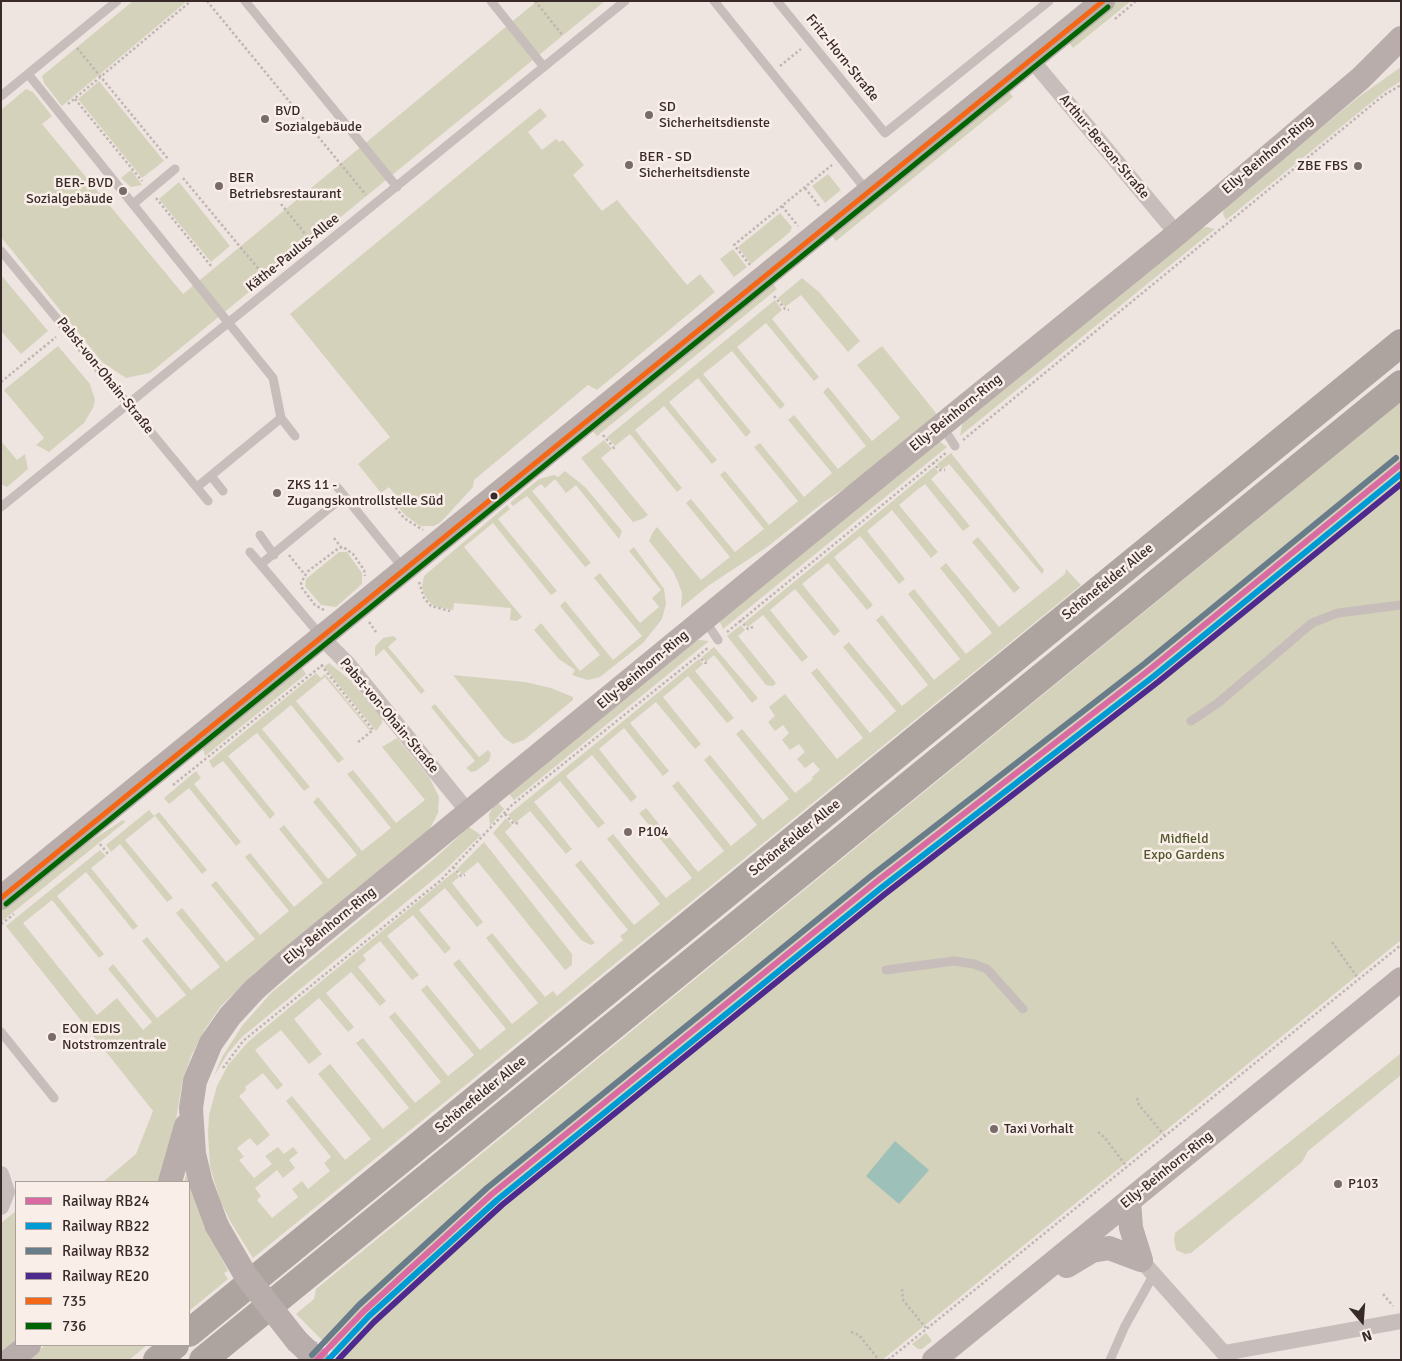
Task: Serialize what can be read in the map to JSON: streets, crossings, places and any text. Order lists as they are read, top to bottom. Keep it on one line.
{"streets":{"highway":["Schönefelder Allee"],"street":["Arthur-Berson-Straße","Elly-Beinhorn-Ring","Pabst-von-Ohain-Straße"],"lane":["Fritz-Horn-Straße","Käthe-Paulus-Allee"]},"crossings":[["Arthur-Berson-Straße","Elly-Beinhorn-Ring"],["Elly-Beinhorn-Ring","Pabst-von-Ohain-Straße"],["Käthe-Paulus-Allee","Pabst-von-Ohain-Straße"]],"parks":["Midfield Expo Gardens"],"places":["SD Sicherheitsdienste","BVD Sozialgebäude","BER - SD Sicherheitsdienste","ZBE FBS","BER Betriebsrestaurant","BER- BVD Sozialgebäude","ZKS 11 - Zugangskontrollstelle Süd","P104","EON EDIS Notstromzentrale","Taxi Vorhalt","P103"],"lines":["transit line 735","transit line 736","rail line RB32","rail line RB24","rail line RB22","rail line RE20"],"legend":["Railway RB24","Railway RB22","Railway RB32","Railway RE20","735","736"],"north":"bottom"}
